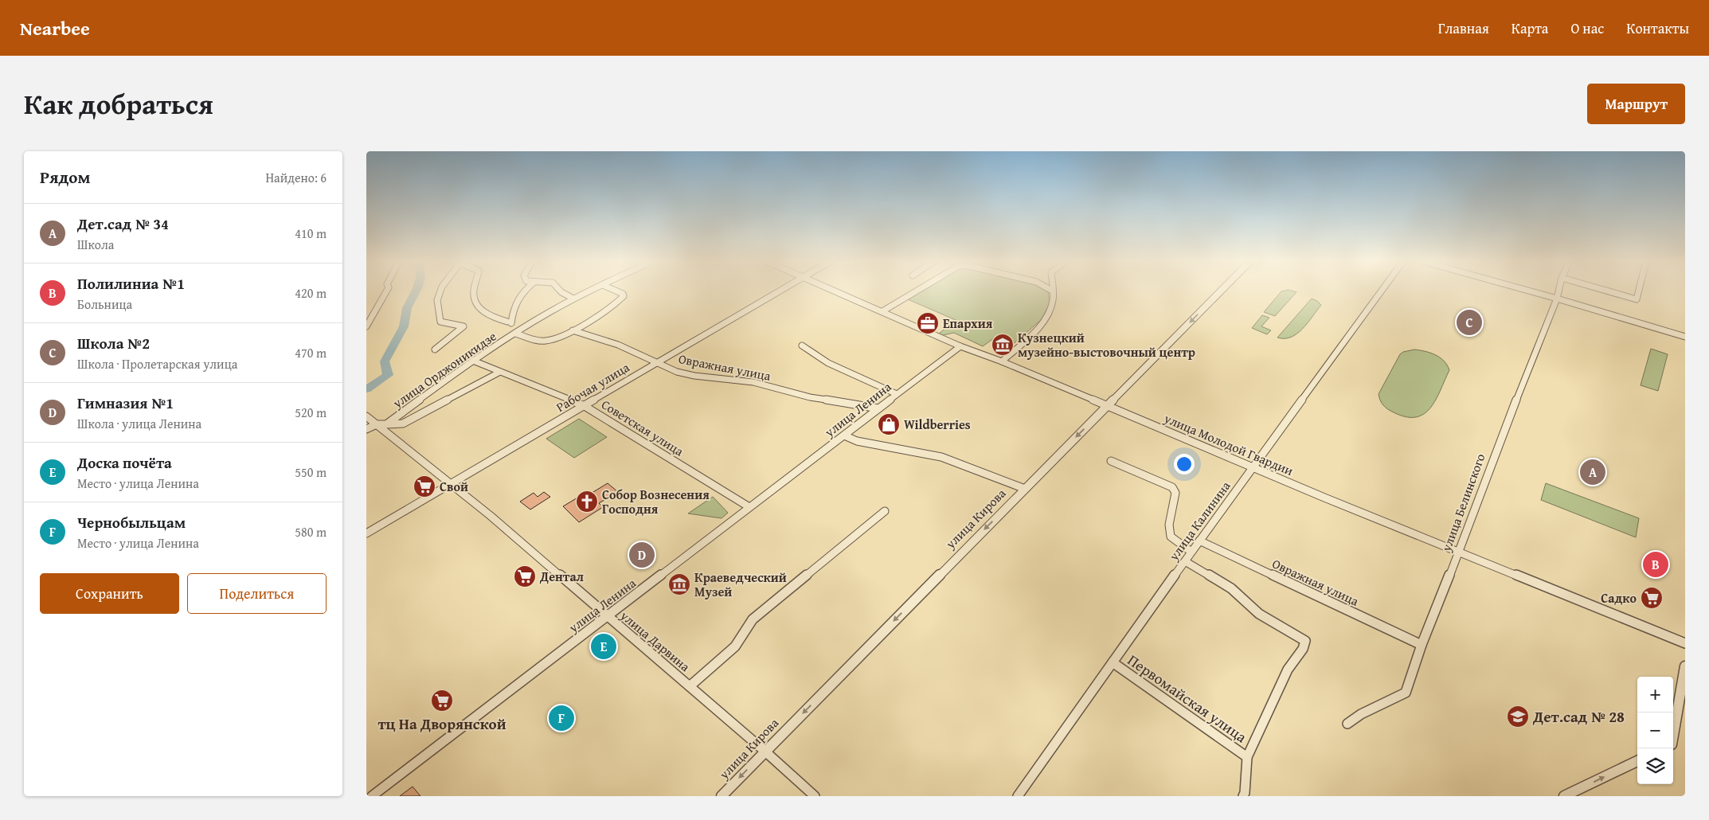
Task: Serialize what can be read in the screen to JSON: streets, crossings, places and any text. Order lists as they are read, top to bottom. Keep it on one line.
{"streets":{"street":["Овражная улица","улица Орджоникидзе","Рабочая улица","улица Ленина","Советская улица","улица Молодой Гвардии","улица Белинского","улица Кирова","улица Калинина","улица Дарвина","Первомайская улица"]},"crossings":[["Овражная улица","улица Орджоникидзе"],["Овражная улица","Рабочая улица"],["Овражная улица","улица Ленина"],["Овражная улица","улица Белинского"],["Овражная улица","улица Калинина"],["улица Орджоникидзе","Советская улица"],["улица Орджоникидзе","улица Дарвина"],["Рабочая улица","Советская улица"],["Рабочая улица","улица Дарвина"],["улица Ленина","Советская улица"],["улица Ленина","улица Молодой Гвардии"],["улица Ленина","улица Дарвина"],["улица Молодой Гвардии","улица Белинского"],["улица Молодой Гвардии","улица Кирова"],["улица Молодой Гвардии","улица Калинина"],["улица Кирова","улица Дарвина"],["улица Калинина","Первомайская улица"]],"one_way":["улица Кирова"],"places":{"office":["Епархия"],"museum":["Кузнецкий музейно-выстовочный центр","Краеведческий Музей"],"shop":["Wildberries"],"supermarket":["Свой","Дентал","Садко","тц На Дворянской"],"church":["Собор Вознесения Господня"],"school or university":["Дет.сад № 28"]},"page":{"header":"Nearbee","nav":["Главная","Карта","О нас","Контакты"],"title":"Как добраться","buttons":["Маршрут",["Сохранить","Поделиться"]],"heading":["Рядом","Найдено: 6"],"list":[{"mark":"A","name":"Дет.сад № 34","note":"Школа","value":"410 m"},{"mark":"B","name":"Полилиниа №1","note":"Больница","value":"420 m"},{"mark":"C","name":"Школа №2","note":"Школа · Пролетарская улица","value":"470 m"},{"mark":"D","name":"Гимназия №1","note":"Школа · улица Ленина","value":"520 m"},{"mark":"E","name":"Доска почёта","note":"Место · улица Ленина","value":"550 m"},{"mark":"F","name":"Чернобыльцам","note":"Место · улица Ленина","value":"580 m"}],"pins":["C","A","D","B","E","F"],"map_buttons":["+","−"]}}
